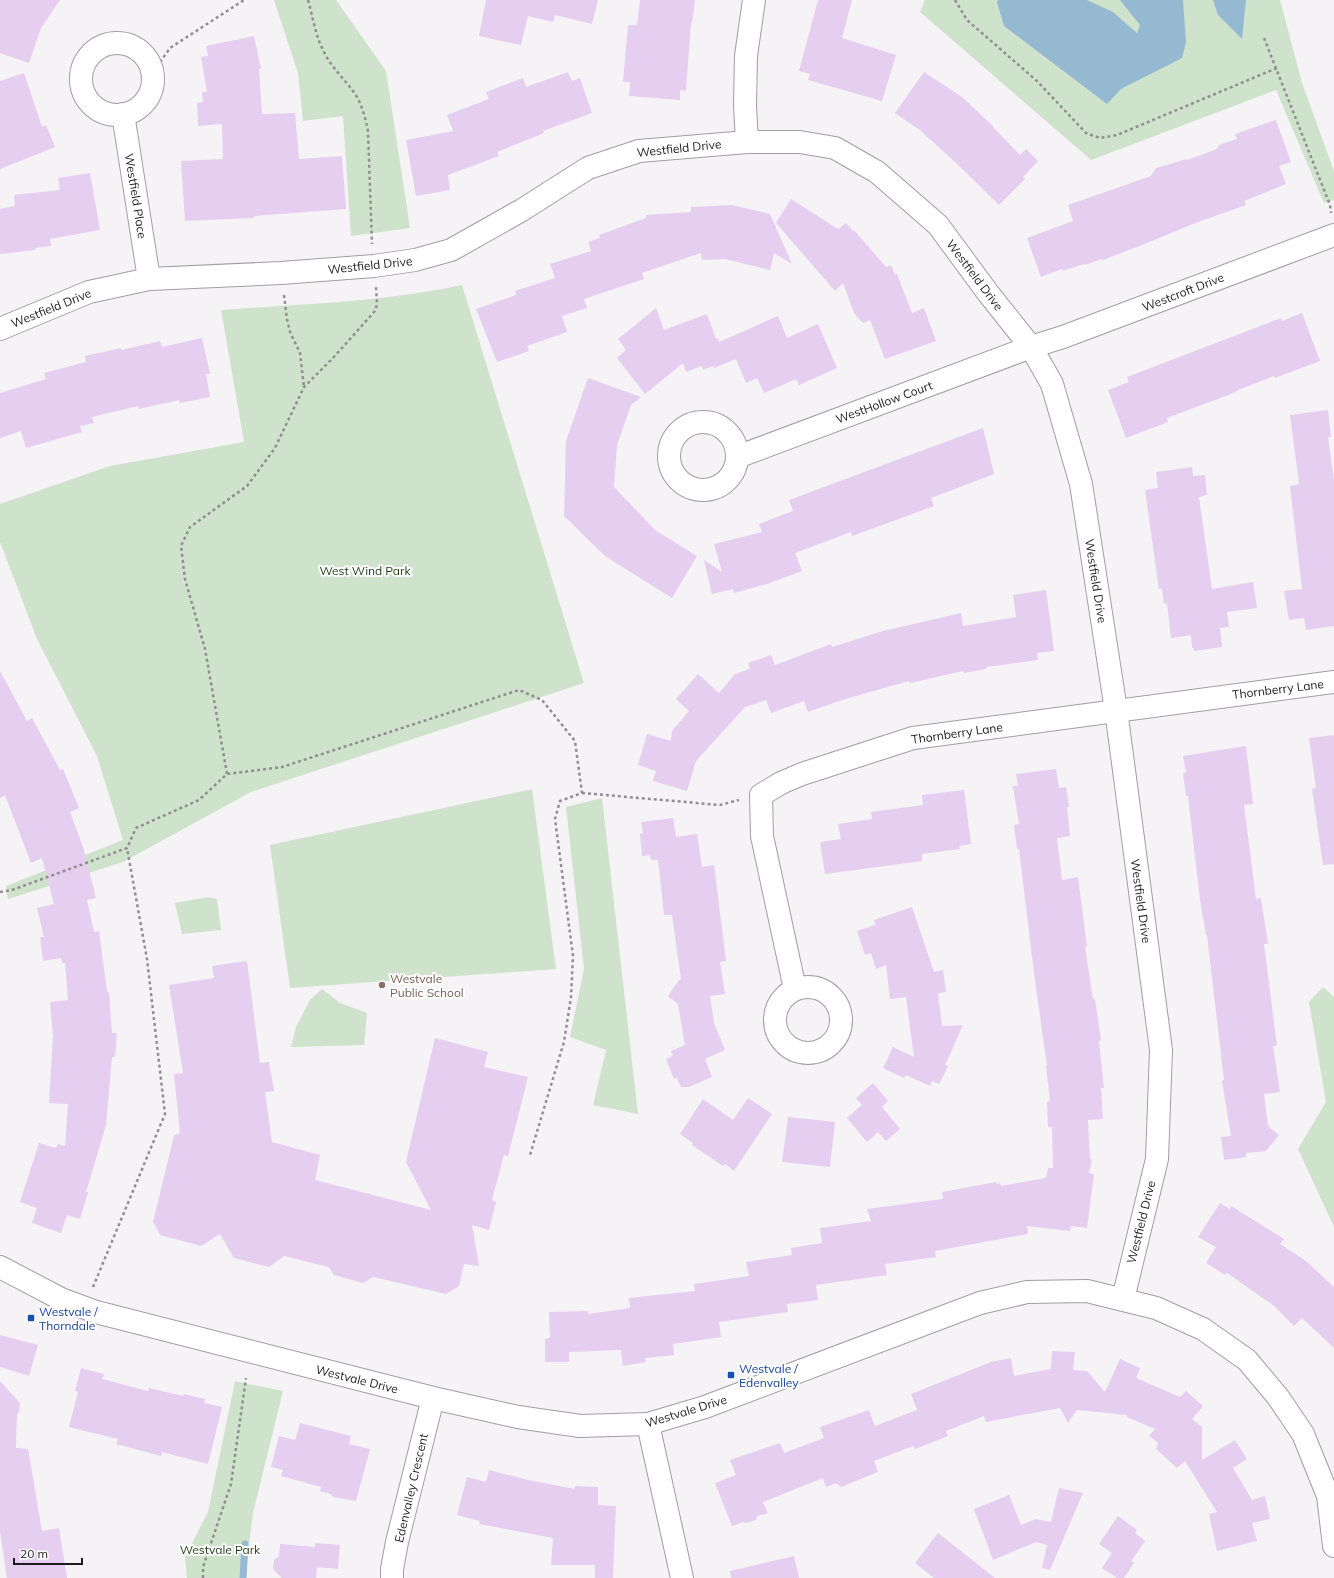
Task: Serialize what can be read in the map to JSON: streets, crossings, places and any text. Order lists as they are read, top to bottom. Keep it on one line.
{"streets":{"street":["Westfield Drive","Westfield Place","Westcroft Drive","WestHollow Court","Thornberry Lane","Westvale Drive","Edenvalley Crescent"]},"crossings":[["Westfield Drive","Westfield Place"],["Westfield Drive","Westcroft Drive"],["Westfield Drive","WestHollow Court"],["Westfield Drive","Thornberry Lane"],["Westfield Drive","Westvale Drive"],["Westcroft Drive","WestHollow Court"],["Westvale Drive","Edenvalley Crescent"]],"parks":["West Wind Park","Westvale Park"],"places":{"other":["Westvale Public School"],"transit":["Westvale / Thorndale","Westvale / Edenvalley"]},"scale_bar":"20 m"}
